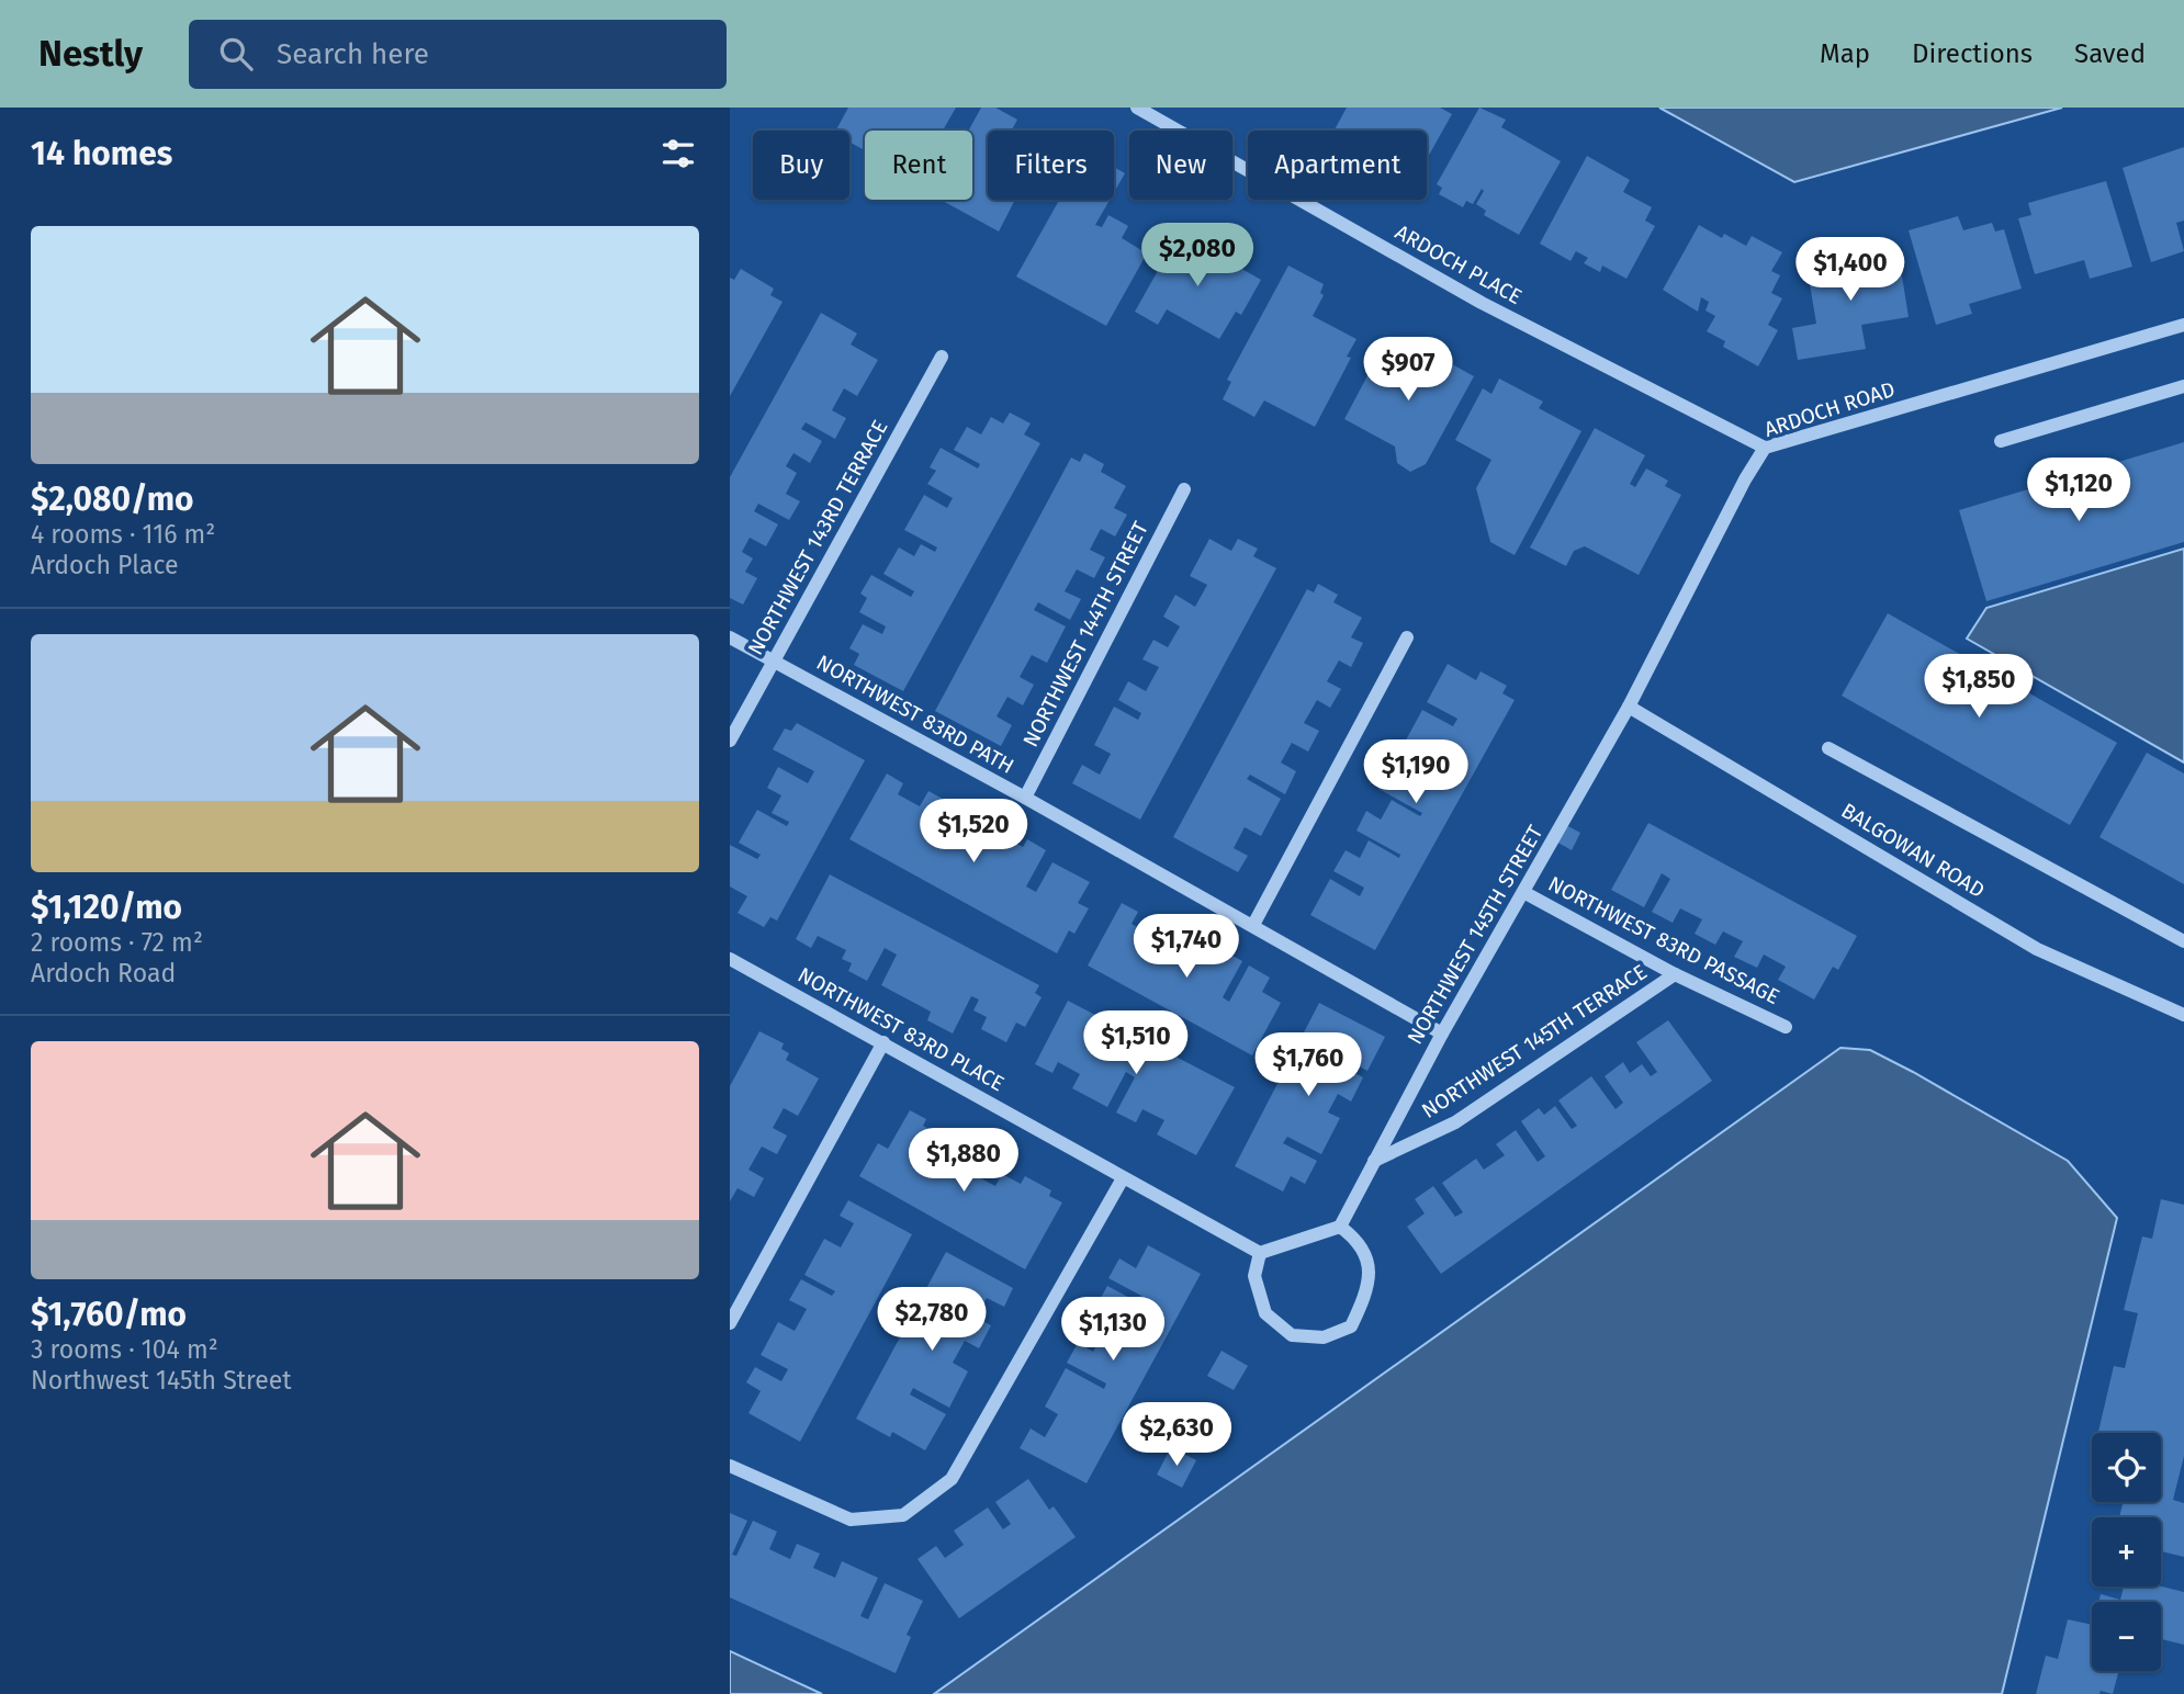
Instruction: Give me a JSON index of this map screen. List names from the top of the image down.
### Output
{
  "streets": {
    "street": [
      "ARDOCH PLACE",
      "ARDOCH ROAD",
      "NORTHWEST 143RD TERRACE",
      "NORTHWEST 144TH STREET",
      "NORTHWEST 83RD PATH",
      "BALGOWAN ROAD",
      "NORTHWEST 145TH STREET",
      "NORTHWEST 83RD PASSAGE",
      "NORTHWEST 83RD PLACE",
      "NORTHWEST 145TH TERRACE"
    ]
  },
  "crossings": [
    ["ARDOCH PLACE", "ARDOCH ROAD"],
    ["ARDOCH ROAD", "BALGOWAN ROAD"],
    ["ARDOCH ROAD", "NORTHWEST 145TH STREET"],
    ["NORTHWEST 143RD TERRACE", "NORTHWEST 83RD PATH"],
    ["NORTHWEST 144TH STREET", "NORTHWEST 83RD PATH"],
    ["NORTHWEST 83RD PATH", "NORTHWEST 145TH STREET"],
    ["BALGOWAN ROAD", "NORTHWEST 145TH STREET"],
    ["NORTHWEST 145TH STREET", "NORTHWEST 83RD PASSAGE"],
    ["NORTHWEST 145TH STREET", "NORTHWEST 83RD PLACE"],
    ["NORTHWEST 145TH STREET", "NORTHWEST 145TH TERRACE"],
    ["NORTHWEST 83RD PASSAGE", "NORTHWEST 145TH TERRACE"]
  ],
  "page": {
    "header": "Nestly",
    "search": "Search here",
    "nav": ["Map", "Directions", "Saved"],
    "heading": "14 homes",
    "chip": [
      "Buy",
      "Rent",
      "Filters",
      "New",
      "Apartment"
    ],
    "list": [
      {
        "name": "$2,080/mo",
        "note": "4 rooms · 116 m² · Ardoch Place"
      },
      {
        "name": "$1,120/mo",
        "note": "2 rooms · 72 m² · Ardoch Road"
      },
      {
        "name": "$1,760/mo",
        "note": "3 rooms · 104 m² · Northwest 145th Street"
      }
    ],
    "price": [
      "$2,080",
      "$1,400",
      "$907",
      "$1,120",
      "$1,850",
      "$1,190",
      "$1,520",
      "$1,740",
      "$1,510",
      "$1,760",
      "$1,880",
      "$2,780",
      "$1,130",
      "$2,630"
    ],
    "map_buttons": ["+", "−"]
  }
}
